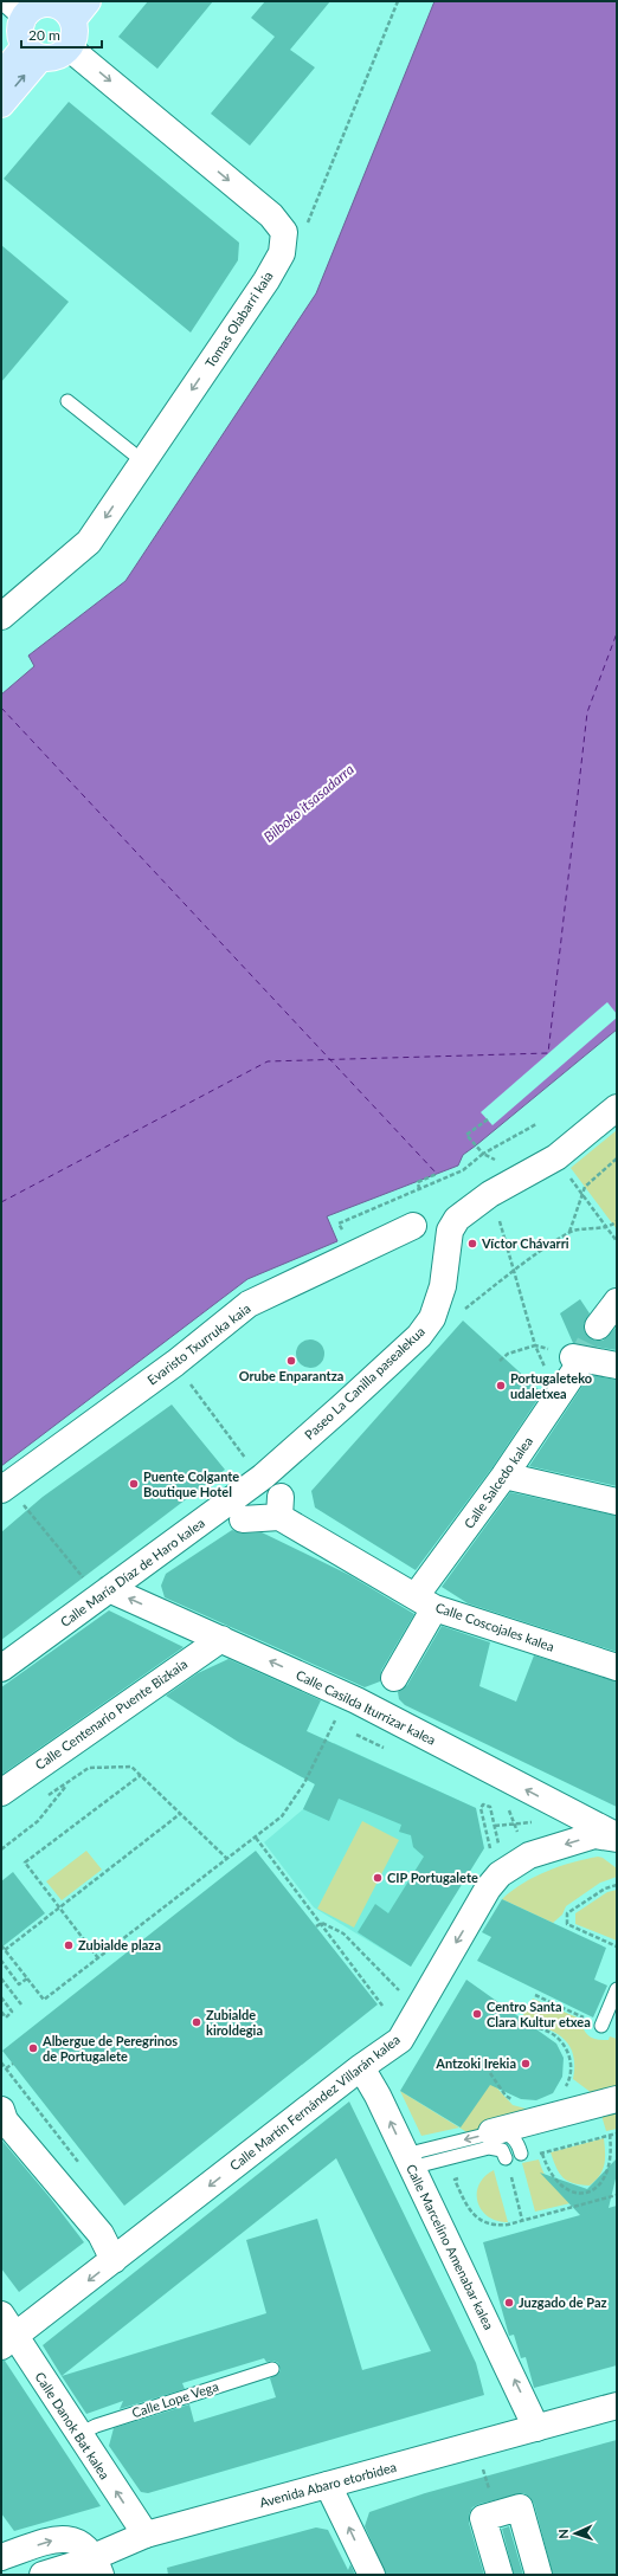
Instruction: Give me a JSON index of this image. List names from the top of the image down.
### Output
{
  "streets": {
    "street": [
      "Tomas Olabarri kaia",
      "Evaristo Txurruka kaia",
      "Paseo La Canilla pasealekua",
      "Calle Salcedo kalea",
      "Calle María Díaz de Haro kalea",
      "Calle Coscojales kalea",
      "Calle Casilda Iturrizar kalea",
      "Calle Centenario Puente Bizkaia",
      "Calle Martín Fernández Villarán kalea",
      "Calle Marcelino Amenabar kalea",
      "Calle Danok Bat kalea",
      "Avenida Abaro etorbidea"
    ],
    "lane": ["Calle Lope Vega"]
  },
  "crossings": [
    ["Paseo La Canilla pasealekua", "Calle María Díaz de Haro kalea"],
    ["Calle Salcedo kalea", "Calle Coscojales kalea"],
    ["Calle María Díaz de Haro kalea", "Calle Casilda Iturrizar kalea"],
    ["Calle Casilda Iturrizar kalea", "Calle Centenario Puente Bizkaia"],
    ["Calle Casilda Iturrizar kalea", "Calle Martín Fernández Villarán kalea"],
    ["Calle Martín Fernández Villarán kalea", "Calle Marcelino Amenabar kalea"],
    ["Calle Martín Fernández Villarán kalea", "Calle Danok Bat kalea"],
    ["Calle Marcelino Amenabar kalea", "Avenida Abaro etorbidea"],
    ["Calle Lope Vega", "Calle Danok Bat kalea"],
    ["Calle Danok Bat kalea", "Avenida Abaro etorbidea"]
  ],
  "one_way": [
    "Calle Casilda Iturrizar kalea",
    "Calle Martín Fernández Villarán kalea",
    "Calle Marcelino Amenabar kalea",
    "Calle Danok Bat kalea"
  ],
  "water": ["Bilboko itsasadarra"],
  "places": [
    "Víctor Chávarri",
    "Orube Enparantza",
    "Portugaleteko udaletxea",
    "Puente Colgante Boutique Hotel",
    "CIP Portugalete",
    "Zubialde plaza",
    "Centro Santa Clara Kultur etxea",
    "Zubialde kiroldegia",
    "Albergue de Peregrinos de Portugalete",
    "Antzoki Irekia",
    "Juzgado de Paz"
  ],
  "scale_bar": "20 m",
  "north": "left"
}
